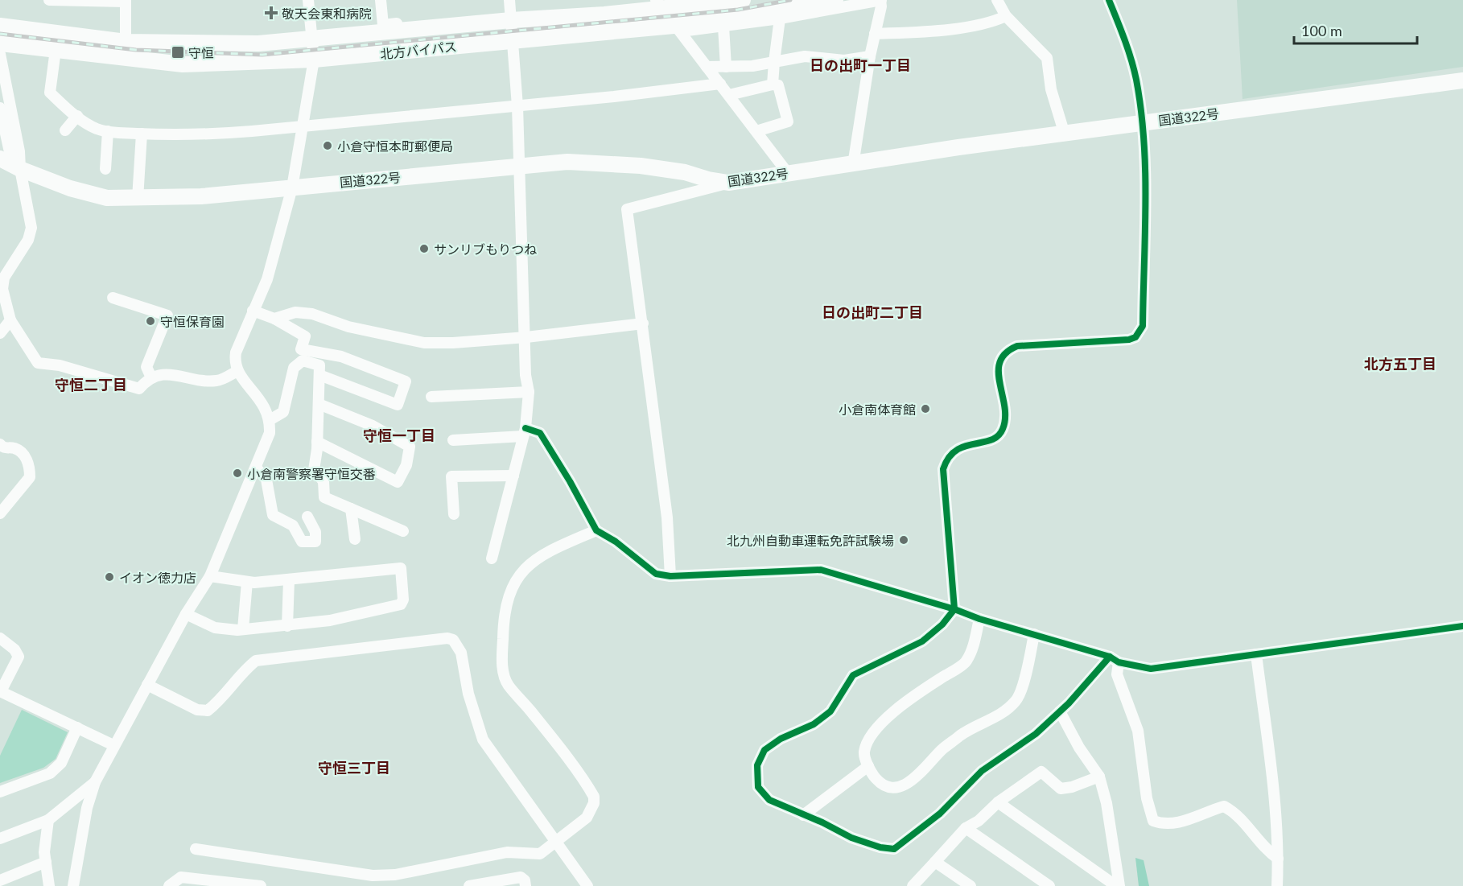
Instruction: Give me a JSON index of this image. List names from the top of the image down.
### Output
{
  "streets": {
    "highway": ["北方バイパス", "国道322号"]
  },
  "districts": [
    "日の出町一丁目",
    "日の出町二丁目",
    "北方五丁目",
    "守恒二丁目",
    "守恒一丁目",
    "守恒三丁目"
  ],
  "places": {
    "health": ["敬天会東和病院"],
    "transit": ["守恒"],
    "other": [
      "小倉守恒本町郵便局",
      "サンリブもりつね",
      "守恒保育園",
      "小倉南体育館",
      "小倉南警察署守恒交番",
      "北九州自動車運転免許試験場",
      "イオン徳力店"
    ]
  },
  "scale_bar": "100 m"
}
